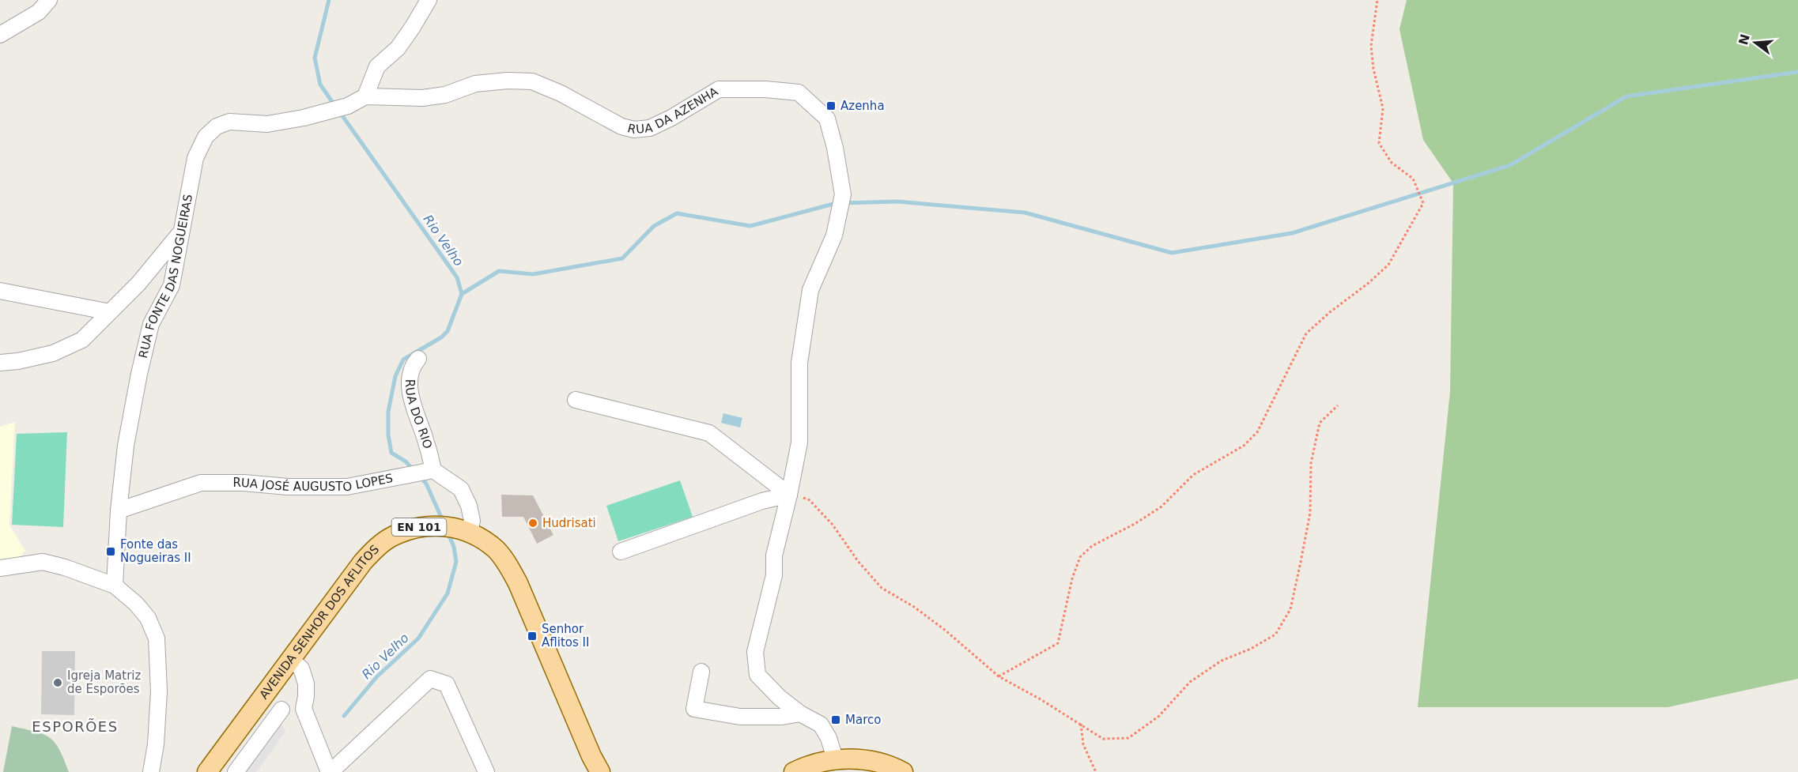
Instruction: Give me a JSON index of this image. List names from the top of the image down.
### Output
{
  "streets": {
    "main road": ["EN 101", "AVENIDA SENHOR DOS AFLITOS"],
    "street": [
      "RUA DA AZENHA",
      "RUA FONTE DAS NOGUEIRAS",
      "RUA DO RIO",
      "RUA JOSÉ AUGUSTO LOPES"
    ]
  },
  "crossings": [
    ["RUA DA AZENHA", "RUA FONTE DAS NOGUEIRAS"],
    ["RUA FONTE DAS NOGUEIRAS", "RUA JOSÉ AUGUSTO LOPES"],
    ["RUA DO RIO", "RUA JOSÉ AUGUSTO LOPES"]
  ],
  "districts": ["ESPORÕES"],
  "water": ["Rio Velho"],
  "places": {
    "transit": [
      "Azenha",
      "Fonte das Nogueiras II",
      "Senhor Aflitos II",
      "Marco"
    ],
    "other": ["Hudrisati", "Igreja Matriz de Esporões"]
  },
  "north": "left"
}
